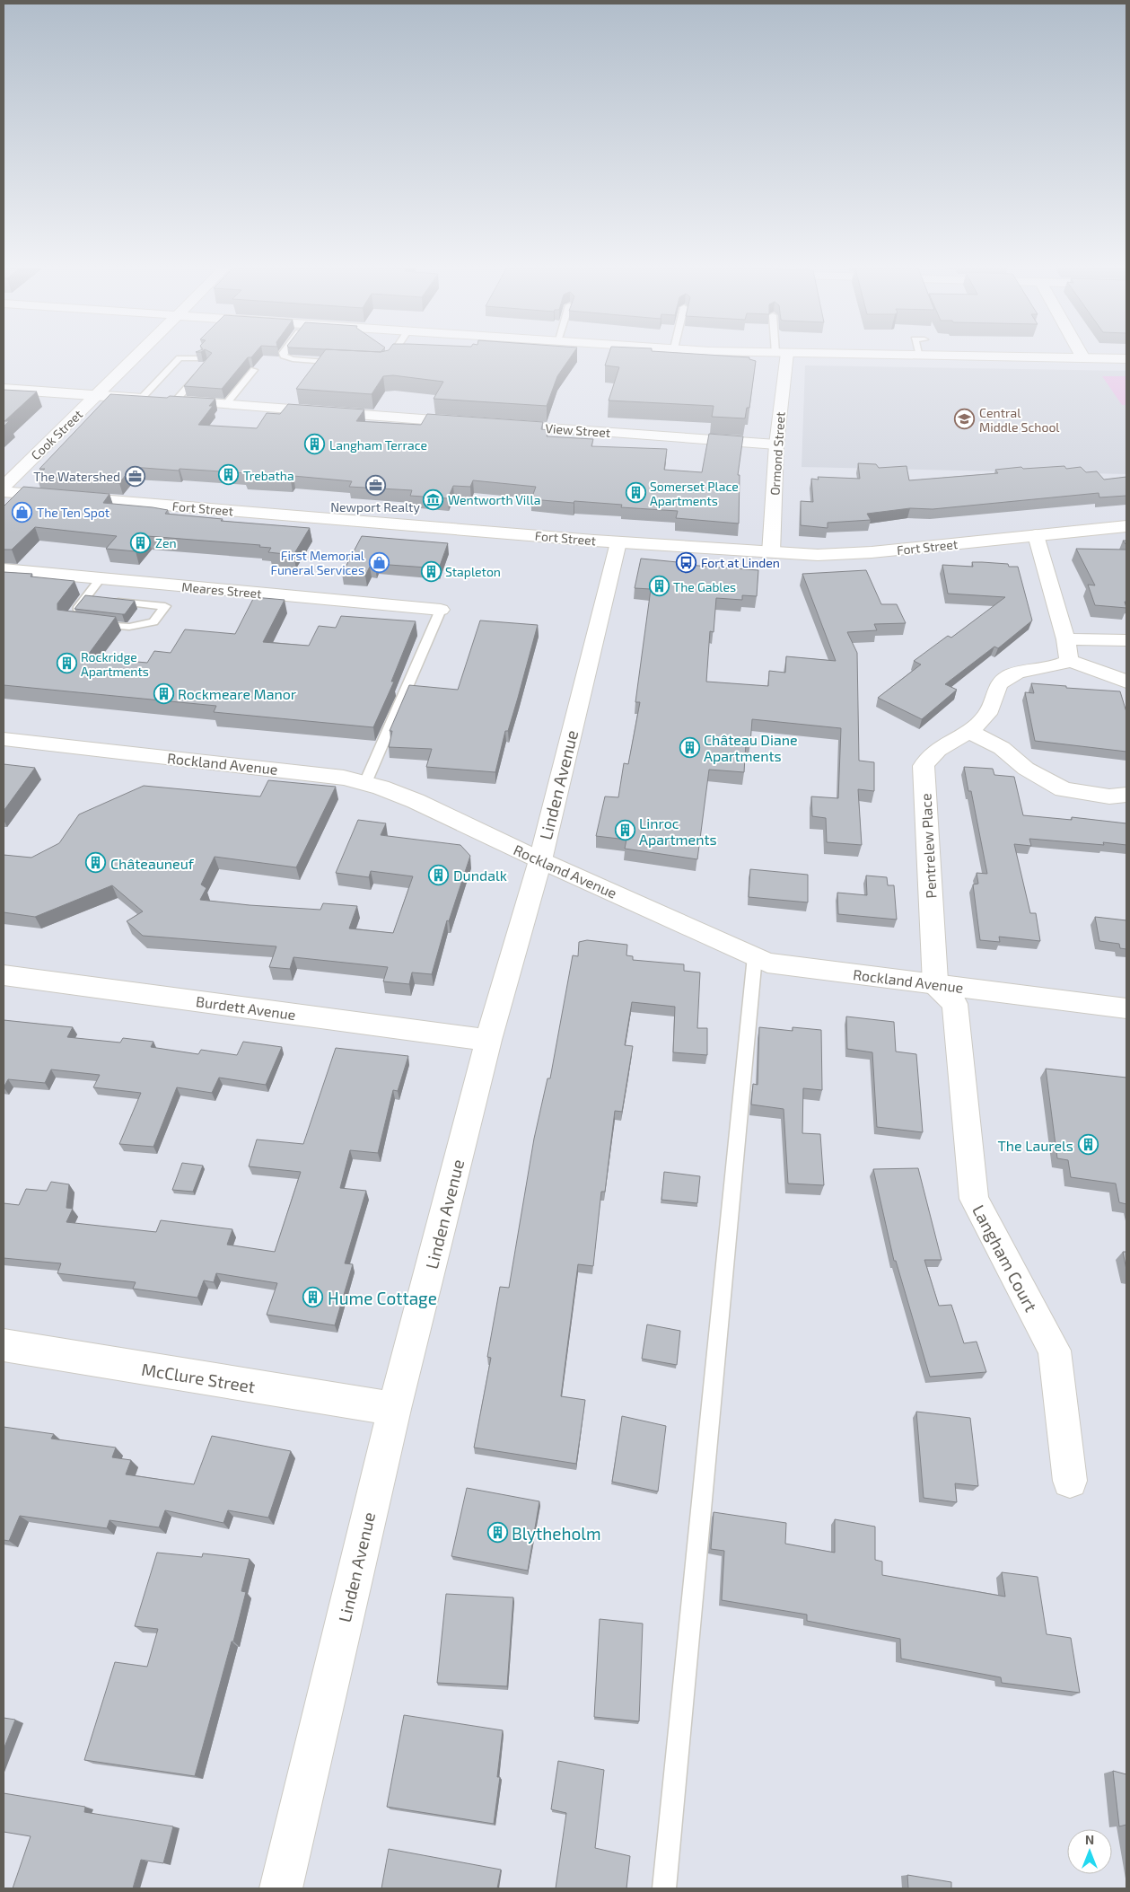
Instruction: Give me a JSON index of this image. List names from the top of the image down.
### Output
{
  "streets": {
    "street": [
      "View Street",
      "Cook Street",
      "Ormond Street",
      "Fort Street",
      "Meares Street",
      "Rockland Avenue",
      "Linden Avenue",
      "Pentrelew Place",
      "Burdett Avenue",
      "Langham Court",
      "McClure Street"
    ]
  },
  "crossings": [
    ["View Street", "Ormond Street"],
    ["Ormond Street", "Fort Street"],
    ["Fort Street", "Linden Avenue"],
    ["Rockland Avenue", "Linden Avenue"],
    ["Rockland Avenue", "Pentrelew Place"],
    ["Rockland Avenue", "Langham Court"],
    ["Linden Avenue", "Burdett Avenue"],
    ["Linden Avenue", "McClure Street"],
    ["Pentrelew Place", "Langham Court"]
  ],
  "places": {
    "school or university": ["Central Middle School"],
    "building": [
      "Langham Terrace",
      "Trebatha",
      "Somerset Place Apartments",
      "Zen",
      "Stapleton",
      "The Gables",
      "Rockridge Apartments",
      "Rockmeare Manor",
      "Château Diane Apartments",
      "Linroc Apartments",
      "Châteauneuf",
      "Dundalk",
      "The Laurels",
      "Hume Cottage",
      "Blytheholm"
    ],
    "office": ["The Watershed", "Newport Realty"],
    "museum": ["Wentworth Villa"],
    "shop": ["The Ten Spot", "First Memorial Funeral Services"],
    "bus stop": ["Fort at Linden"]
  },
  "north": "top"
}
